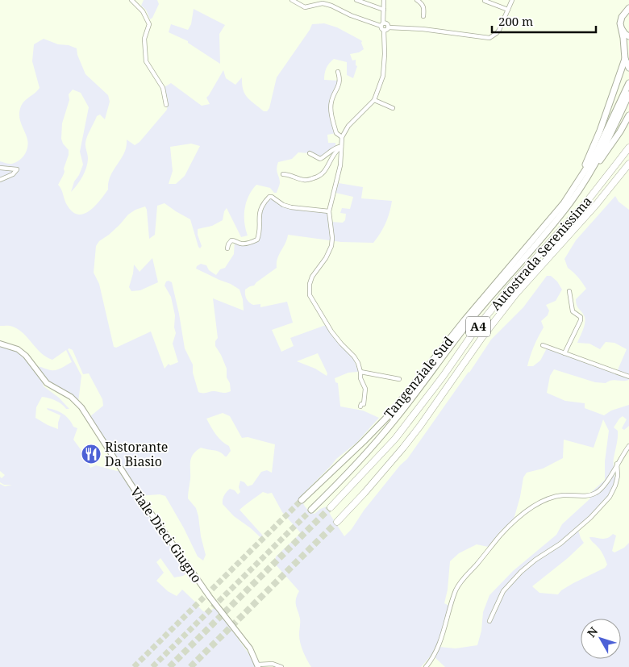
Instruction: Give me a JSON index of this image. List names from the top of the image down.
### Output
{
  "streets": {
    "highway": ["Autostrada Serenissima", "A4", "Tangenziale Sud"],
    "main road": ["Viale Dieci Giugno"]
  },
  "places": {
    "restaurant": ["Ristorante Da Biasio"]
  },
  "scale_bar": "200 m",
  "north": "top left"
}
